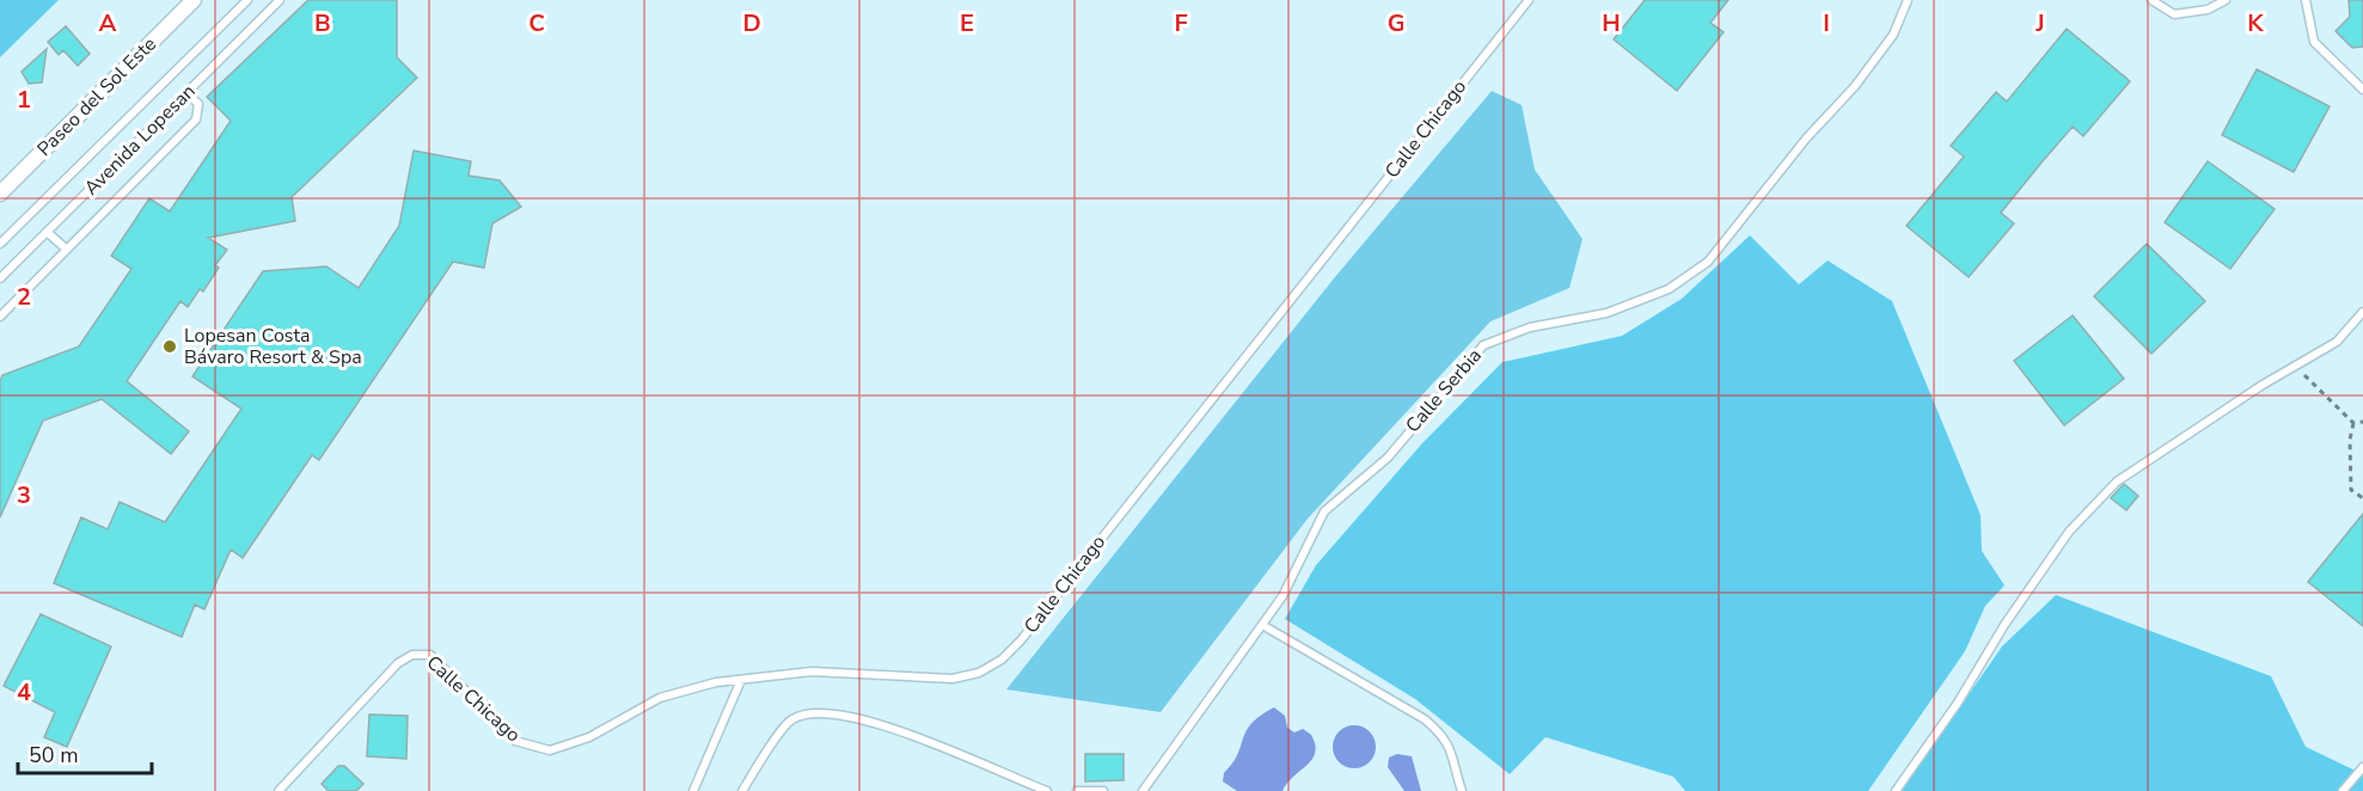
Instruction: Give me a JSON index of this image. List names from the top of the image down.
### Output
{
  "streets": {
    "street": ["Paseo del Sol Este"],
    "lane": ["Calle Chicago", "Avenida Lopesan", "Calle Serbia"]
  },
  "places": ["Lopesan Costa Bávaro Resort & Spa"],
  "scale_bar": "50 m",
  "grid": {
    "columns": [
      "A",
      "B",
      "C",
      "D",
      "E",
      "F",
      "G",
      "H",
      "I",
      "J",
      "K"
    ],
    "rows": [
      "1",
      "2",
      "3",
      "4"
    ]
  }
}
